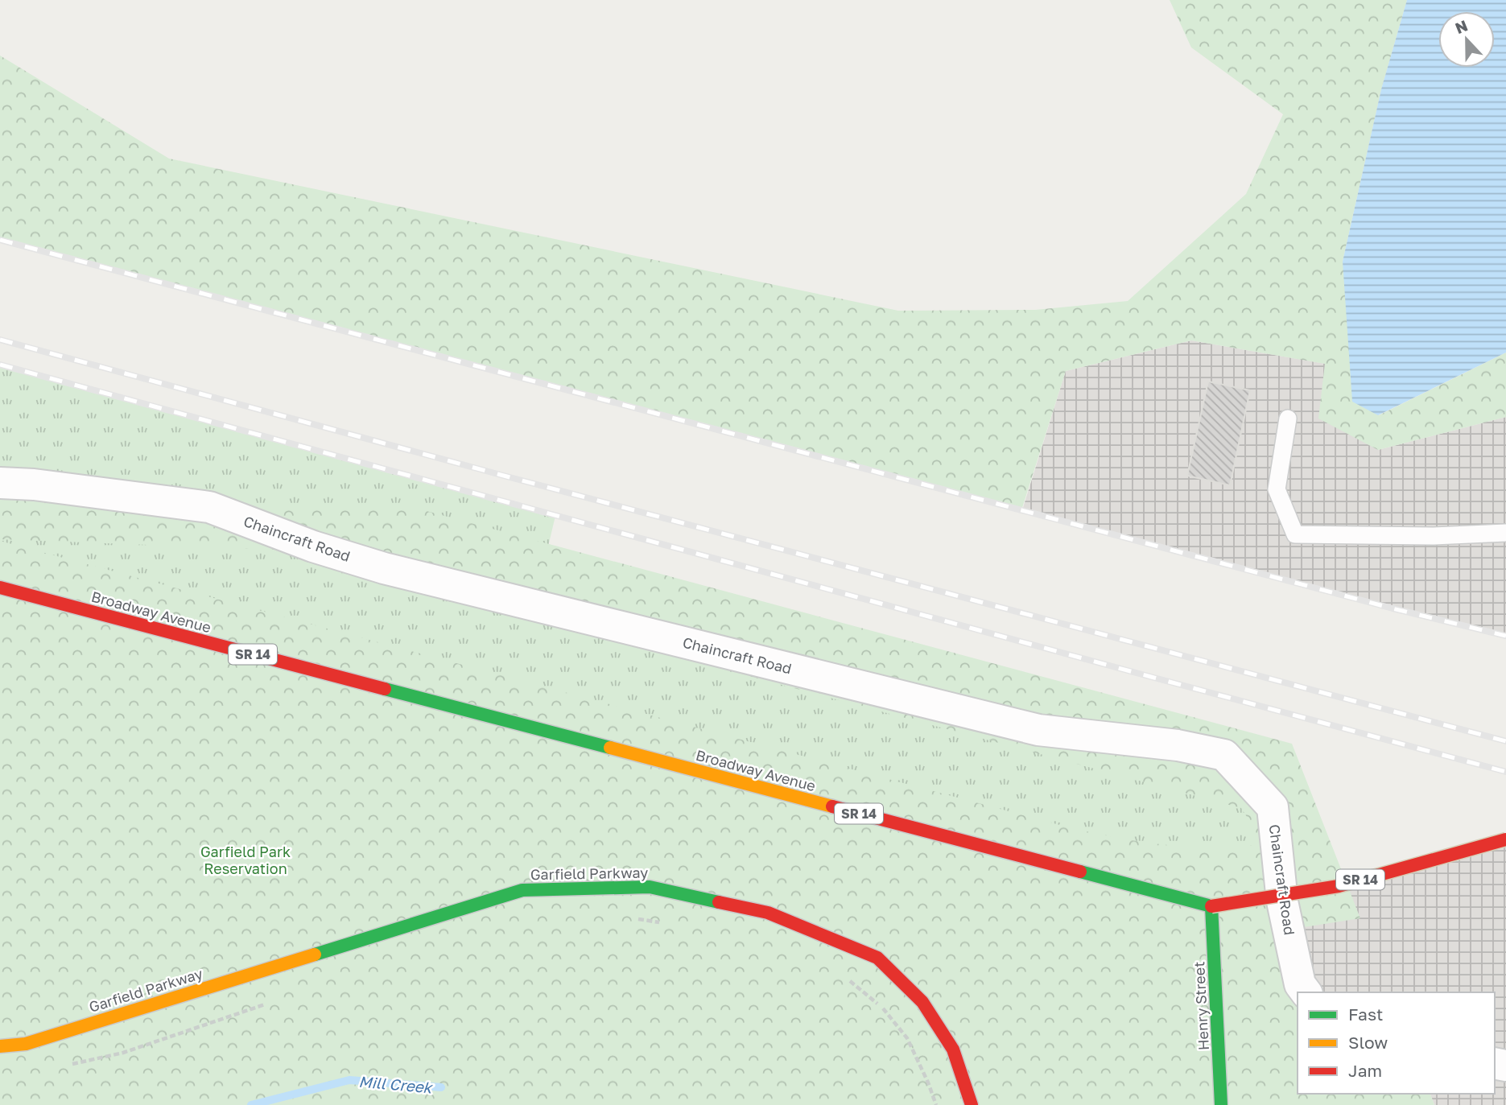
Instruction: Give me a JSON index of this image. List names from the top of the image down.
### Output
{
  "streets": {
    "main road": [
      "Broadway Avenue",
      "SR 14",
      "Garfield Parkway",
      "Henry Street"
    ],
    "street": ["Chaincraft Road"]
  },
  "crossings": [
    ["Broadway Avenue", "Henry Street"]
  ],
  "water": ["Mill Creek"],
  "parks": ["Garfield Park Reservation"],
  "legend": ["Fast", "Slow", "Jam"],
  "north": "top"
}
